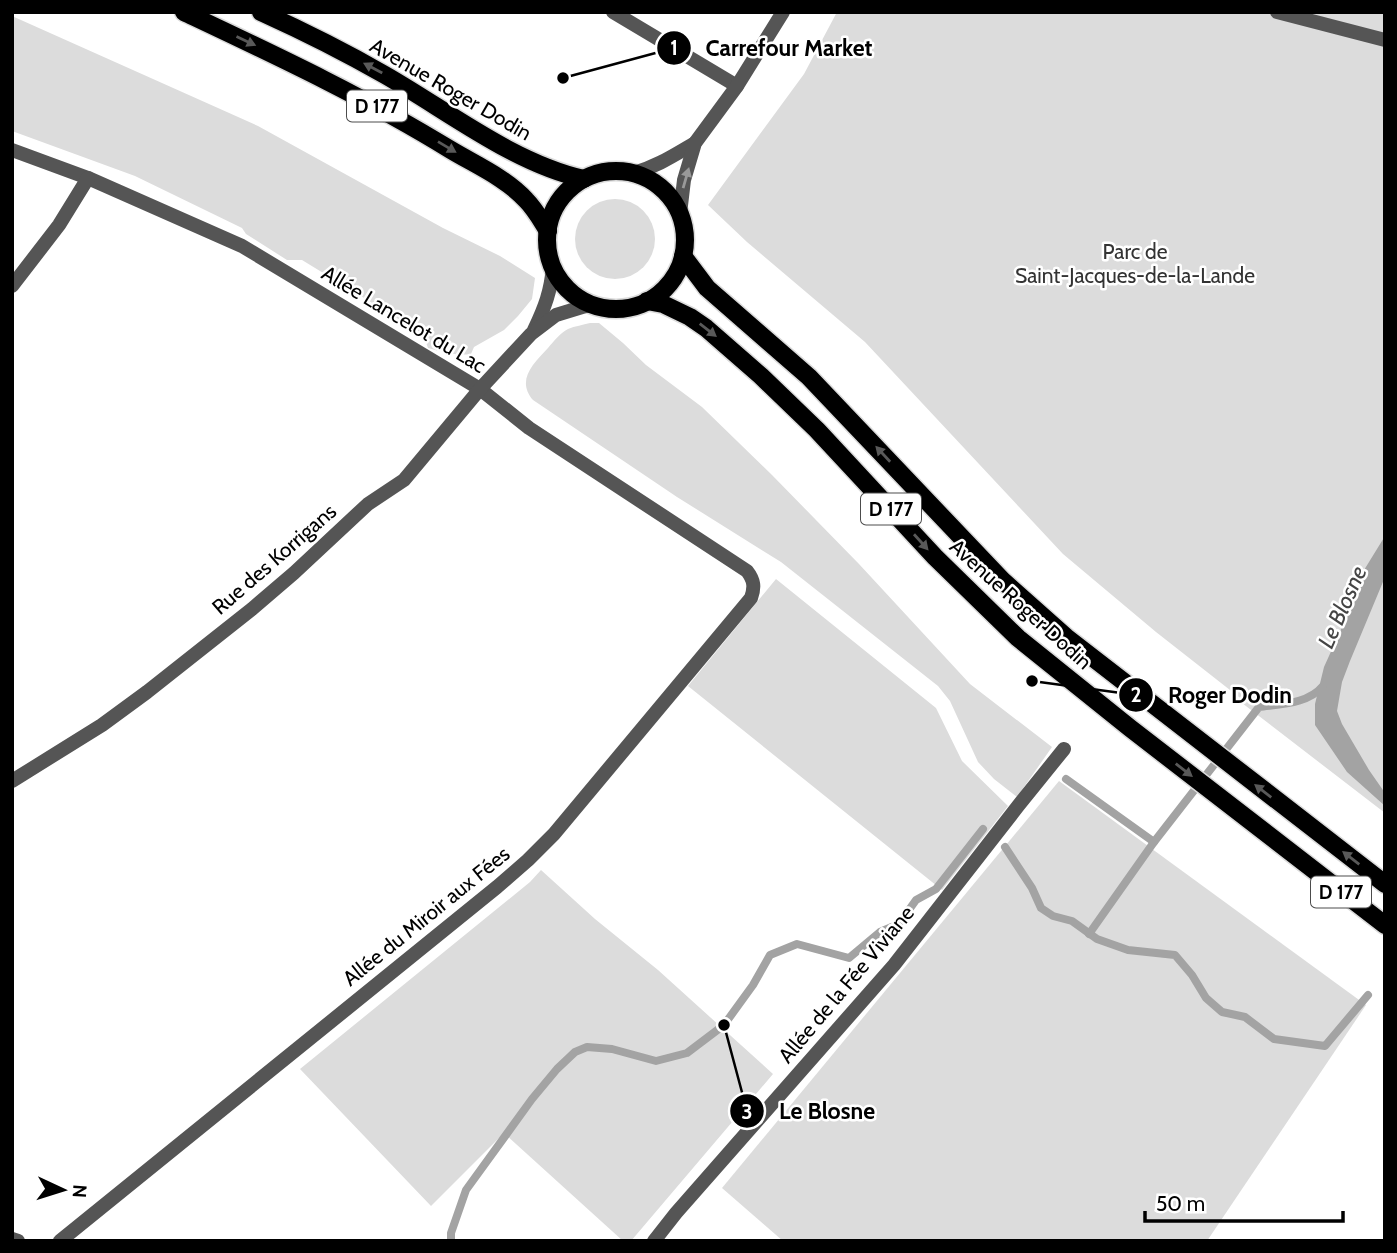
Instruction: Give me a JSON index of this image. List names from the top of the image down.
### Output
{
  "streets": {
    "main road": ["Avenue Roger Dodin", "D 177"],
    "street": [
      "Allée Lancelot du Lac",
      "Rue des Korrigans",
      "Allée du Miroir aux Fées",
      "Allée de la Fée Viviane"
    ]
  },
  "crossings": [
    ["Avenue Roger Dodin", "D 177"],
    ["Avenue Roger Dodin", "Rue des Korrigans"],
    ["D 177", "Rue des Korrigans"],
    ["Allée Lancelot du Lac", "Rue des Korrigans"],
    ["Allée Lancelot du Lac", "Allée du Miroir aux Fées"]
  ],
  "water": ["Le Blosne"],
  "parks": ["Parc de Saint-Jacques-de-la-Lande"],
  "places": ["Carrefour Market", "Roger Dodin", "Le Blosne"],
  "scale_bar": "50 m",
  "north": "right"
}
